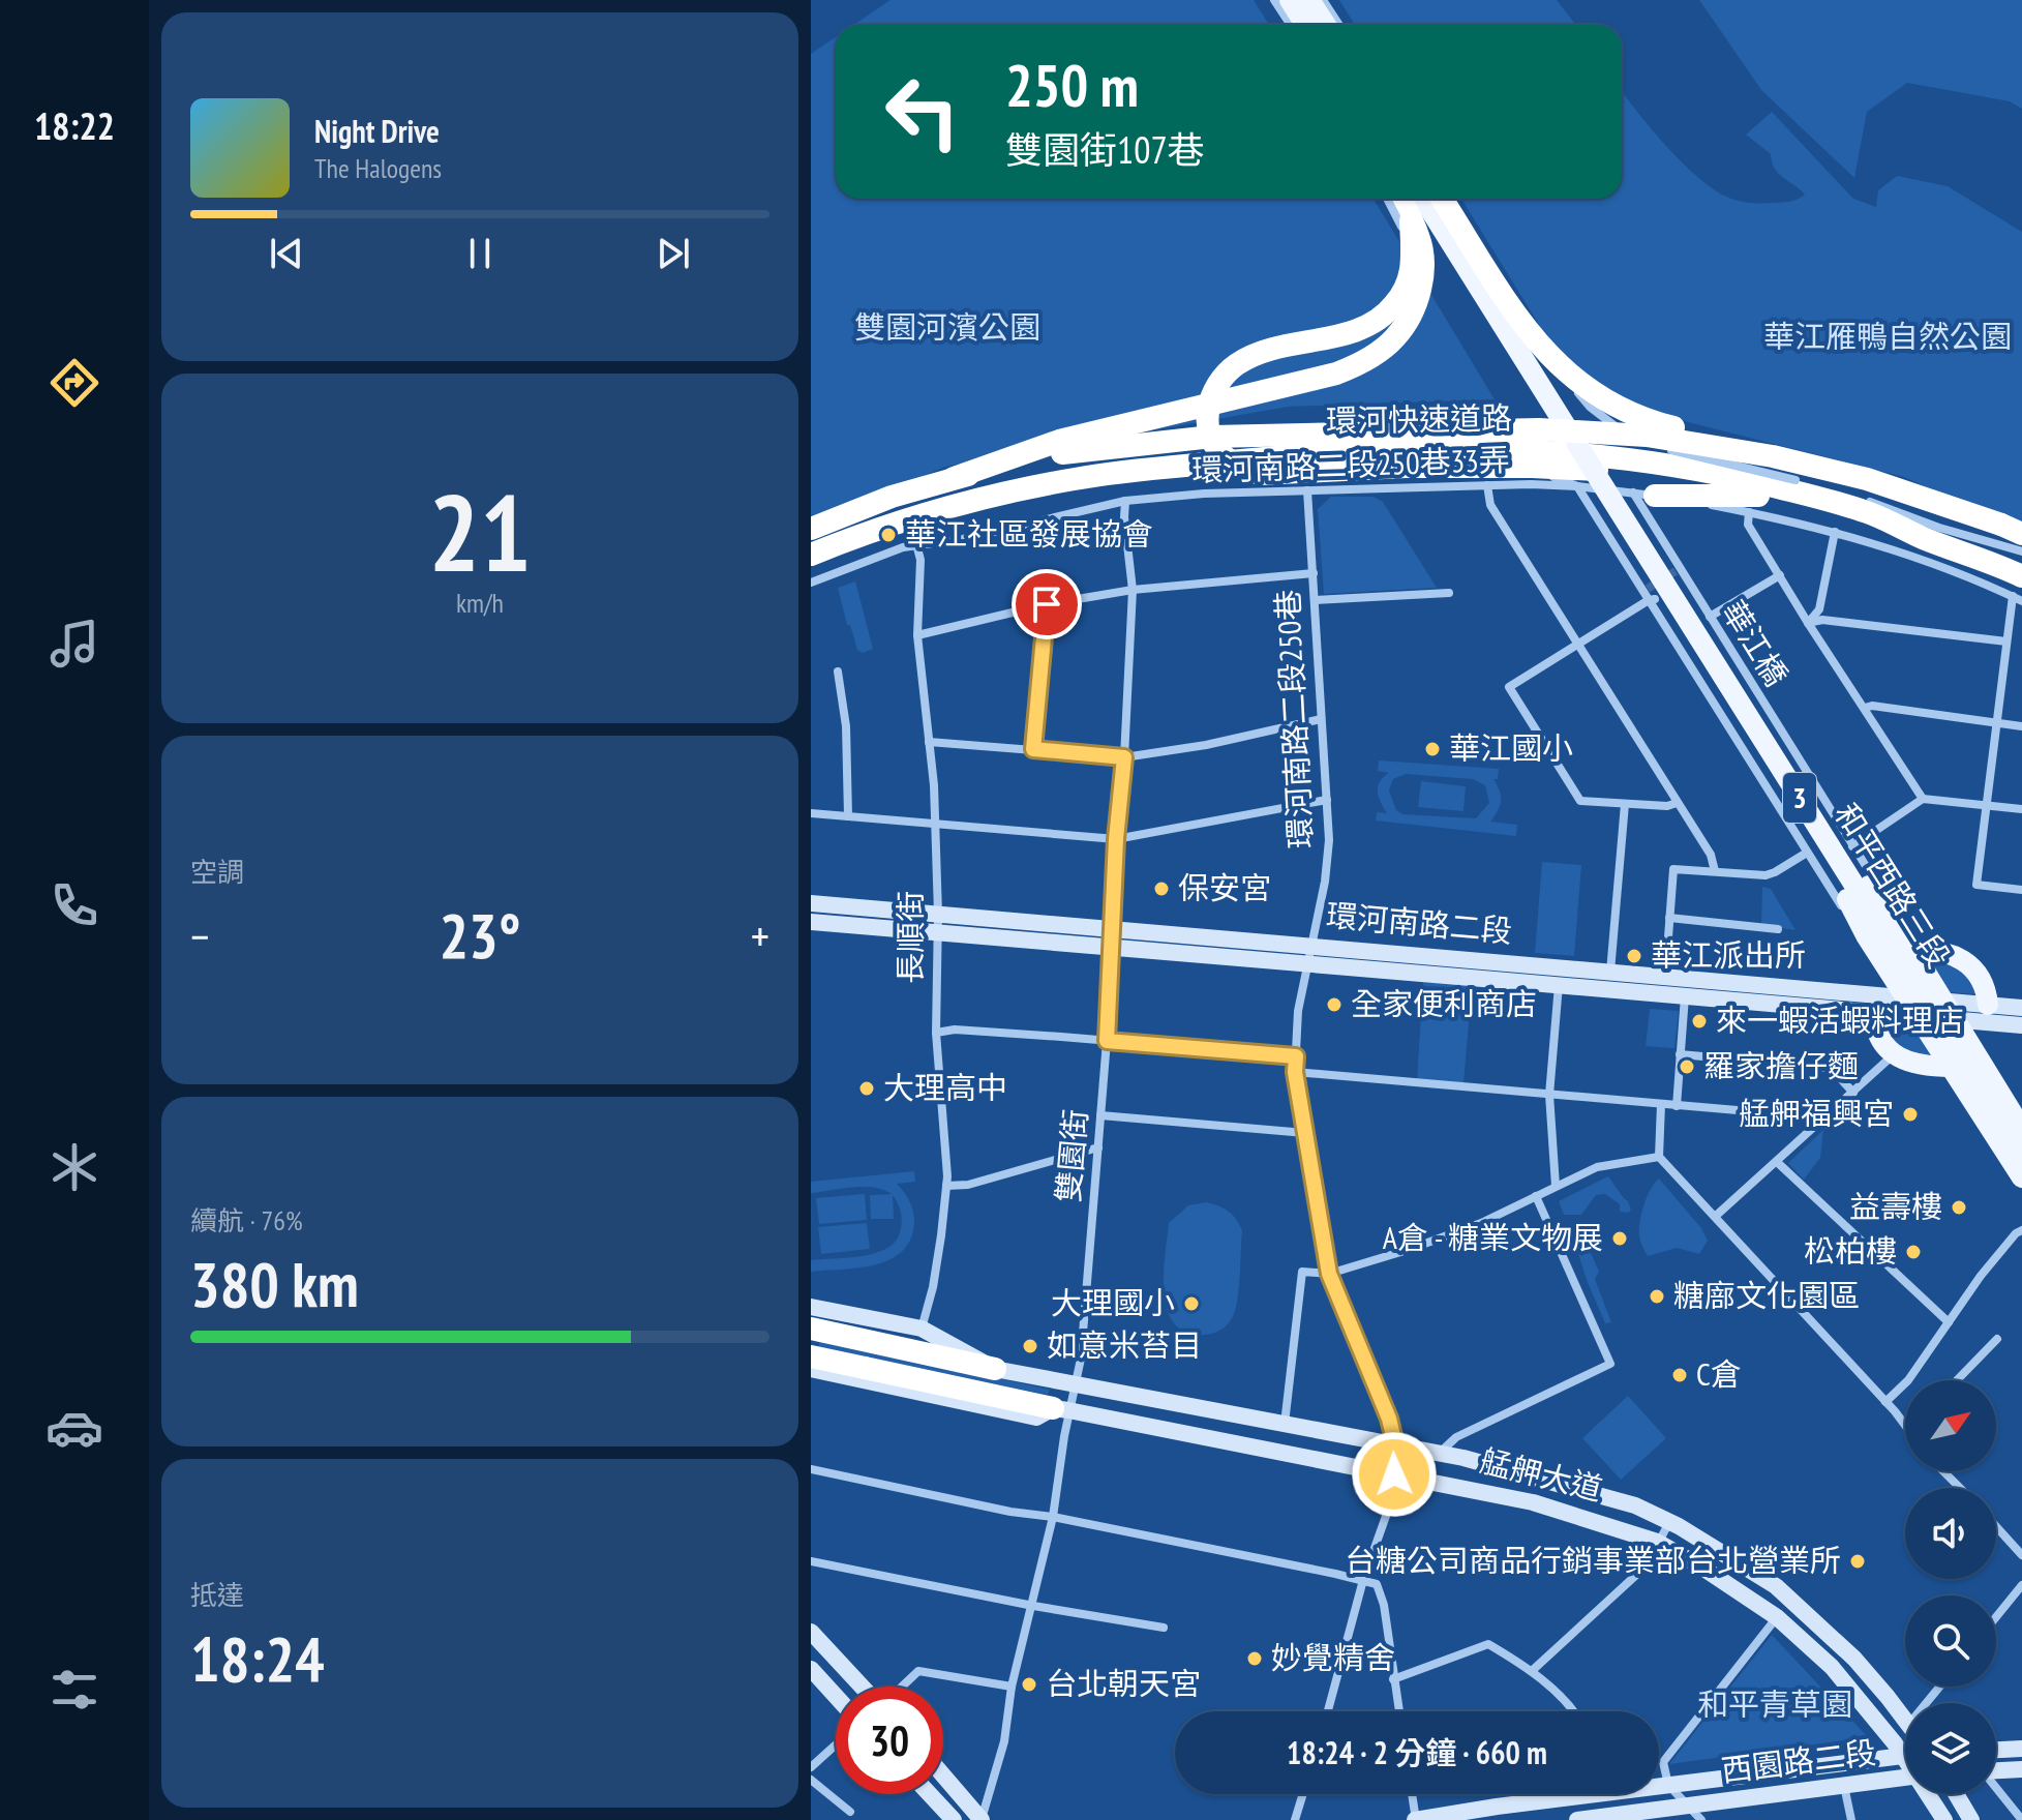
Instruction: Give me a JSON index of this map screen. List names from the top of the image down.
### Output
{
  "streets": {
    "highway": ["環河快速道路", "艋舺大道"],
    "main road": [
      "華江橋",
      "3",
      "和平西路三段",
      "環河南路二段",
      "西園路二段"
    ],
    "street": [
      "環河南路二段250巷33弄",
      "環河南路二段250巷",
      "長順街",
      "雙園街"
    ]
  },
  "crossings": [
    ["環河南路二段250巷33弄", "環河南路二段250巷"],
    ["環河南路二段250巷33弄", "和平西路三段"],
    ["環河南路二段250巷33弄", "長順街"],
    ["環河南路二段250巷33弄", "雙園街"],
    ["華江橋", "和平西路三段"],
    ["環河南路二段250巷", "環河南路二段"],
    ["環河南路二段250巷", "艋舺大道"],
    ["和平西路三段", "環河南路二段"],
    ["環河南路二段", "長順街"],
    ["環河南路二段", "雙園街"],
    ["雙園街", "艋舺大道"]
  ],
  "parks": ["雙園河濱公園", "華江雁鴨自然公園", "和平青草園"],
  "places": [
    "華江社區發展協會",
    "華江國小",
    "保安宮",
    "華江派出所",
    "全家便利商店",
    "來一蝦活蝦料理店",
    "羅家擔仔麵",
    "大理高中",
    "艋舺福興宮",
    "益壽樓",
    "A倉 - 糖業文物展",
    "松柏樓",
    "糖廍文化園區",
    "大理國小",
    "如意米苔目",
    "C倉",
    "台糖公司商品行銷事業部台北營業所",
    "妙覺精舍",
    "台北朝天宮"
  ],
  "north": "top right",
  "page": {
    "tabs": "18:22",
    "turn": ["250 m", "雙園街107巷"],
    "song": ["Night Drive", "The Halogens"],
    "tile": [
      ["21", "km/h"],
      "空調",
      ["續航 · 76%", "380 km"],
      ["抵達", "18:24"]
    ],
    "heat": ["−", "23°", "+"],
    "limit": "30",
    "trip": "18:24 · 2 分鐘 · 660 m"
  }
}
